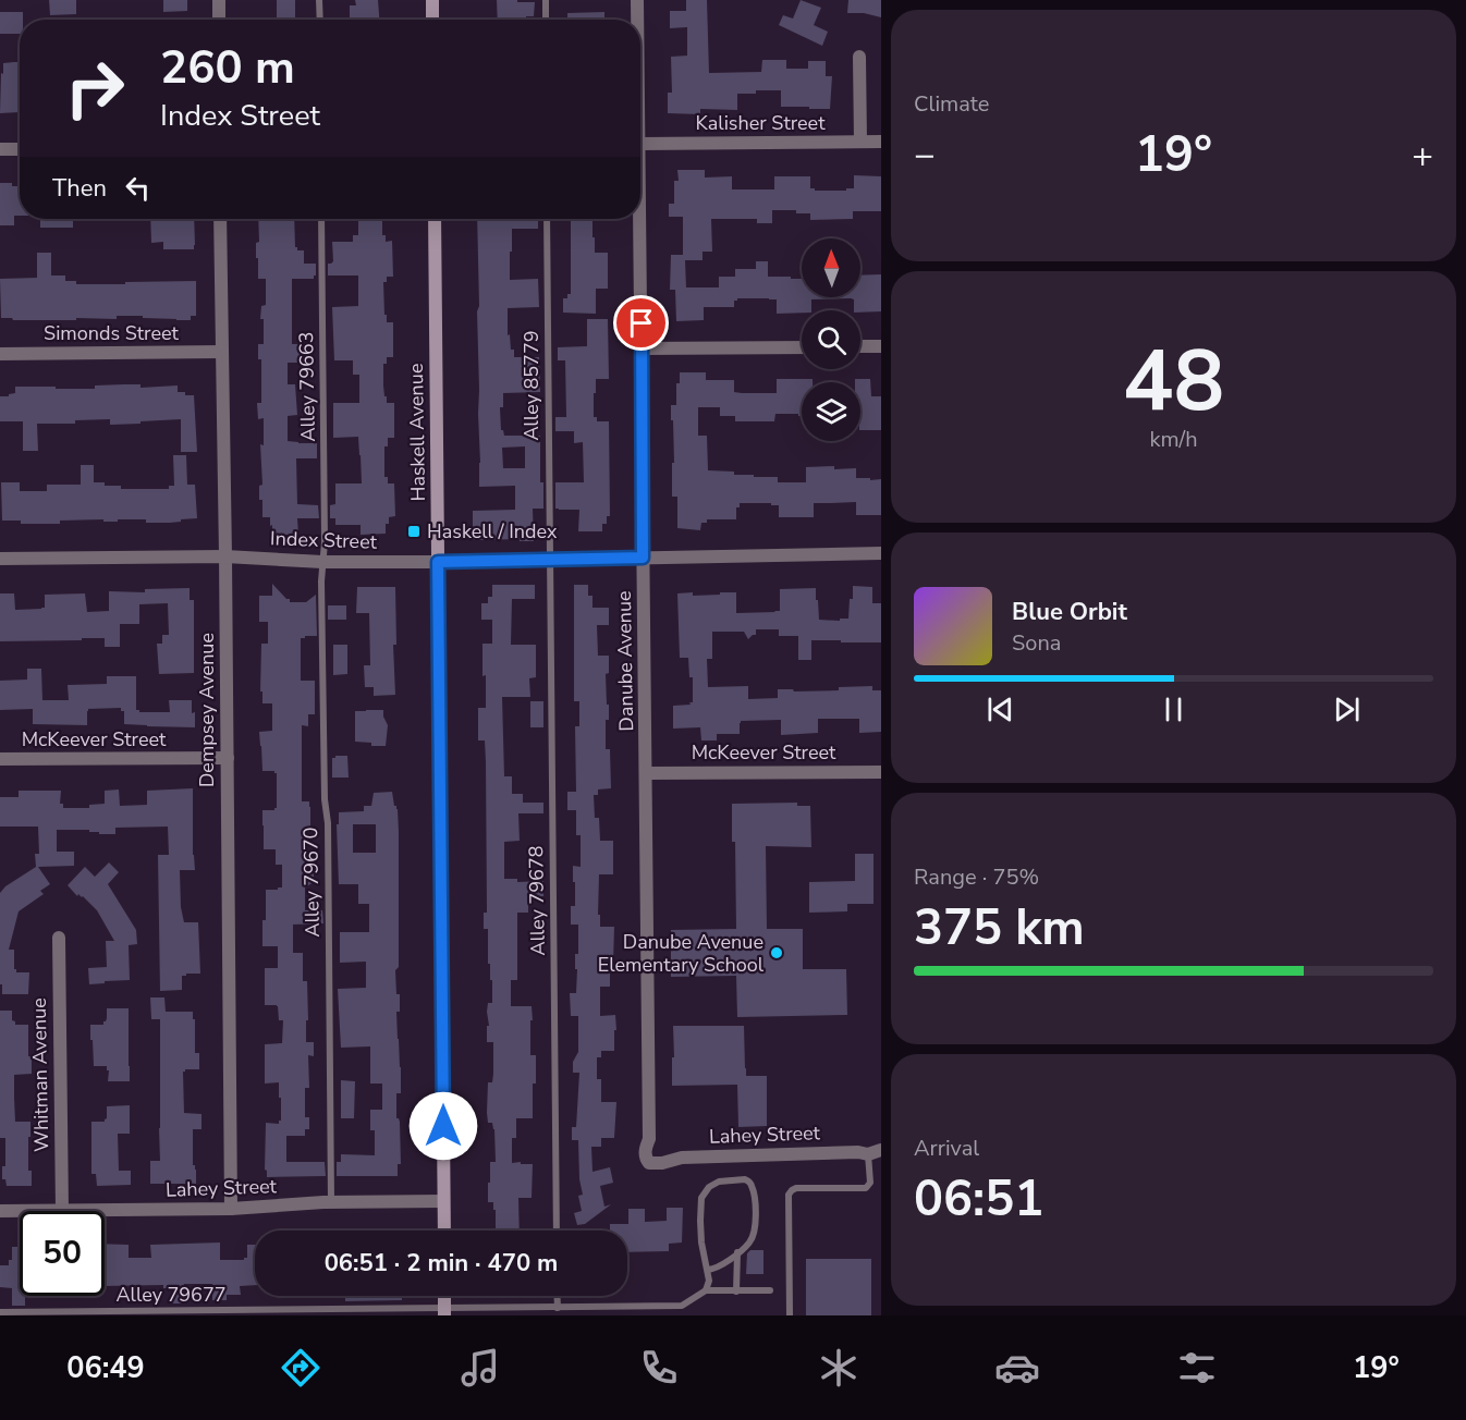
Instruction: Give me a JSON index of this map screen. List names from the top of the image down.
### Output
{
  "streets": {
    "main road": ["Haskell Avenue"],
    "street": [
      "Kalisher Street",
      "Simonds Street",
      "Index Street",
      "Danube Avenue",
      "Dempsey Avenue",
      "McKeever Street",
      "Whitman Avenue",
      "Lahey Street"
    ],
    "lane": [
      "Alley 85779",
      "Alley 79663",
      "Alley 79670",
      "Alley 79678",
      "Alley 79677"
    ]
  },
  "crossings": [
    ["Simonds Street", "Dempsey Avenue"],
    ["Alley 85779", "Index Street"],
    ["Alley 85779", "Alley 79678"],
    ["Alley 79663", "Index Street"],
    ["Alley 79663", "Alley 79670"],
    ["Haskell Avenue", "Index Street"],
    ["Haskell Avenue", "Lahey Street"],
    ["Index Street", "Danube Avenue"],
    ["Index Street", "Dempsey Avenue"],
    ["Index Street", "Alley 79670"],
    ["Index Street", "Alley 79678"],
    ["Danube Avenue", "McKeever Street"],
    ["Danube Avenue", "Lahey Street"],
    ["Dempsey Avenue", "McKeever Street"],
    ["Dempsey Avenue", "Lahey Street"],
    ["Alley 79670", "Lahey Street"],
    ["Whitman Avenue", "Lahey Street"]
  ],
  "places": {
    "transit": ["Haskell / Index"],
    "other": ["Danube Avenue Elementary School"]
  },
  "north": "top",
  "page": {
    "tile": [
      "Climate",
      ["48", "km/h"],
      ["Range · 75%", "375 km"],
      ["Arrival", "06:51"]
    ],
    "turn": ["260 m", "Index Street"],
    "heat": ["−", "19°", "+"],
    "then": "Then",
    "song": ["Blue Orbit", "Sona"],
    "limit": "50",
    "trip": "06:51 · 2 min · 470 m",
    "tabs": ["06:49", "19°"]
  }
}
